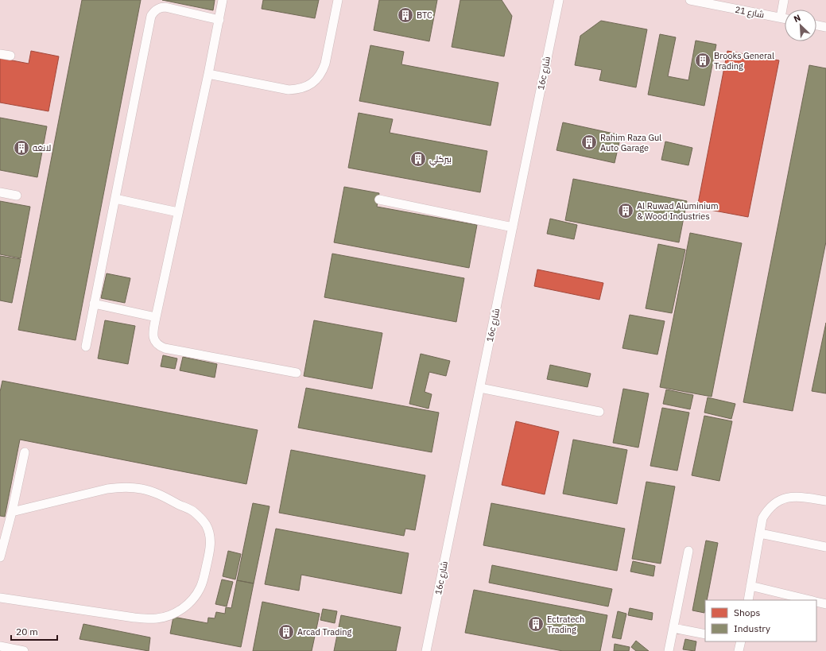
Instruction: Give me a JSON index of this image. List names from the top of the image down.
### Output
{
  "streets": {
    "lane": ["شارع 21", "16c شارع"]
  },
  "places": {
    "building": [
      "BTC",
      "Brooks General Trading",
      "Rahim Raza Gul Auto Garage",
      "لانغه",
      "بيركلي",
      "Al Ruwad Aluminium & Wood Industries",
      "Ectratech Trading",
      "Arcad Trading"
    ]
  },
  "legend": ["Shops", "Industry"],
  "scale_bar": "20 m",
  "north": "top left"
}
